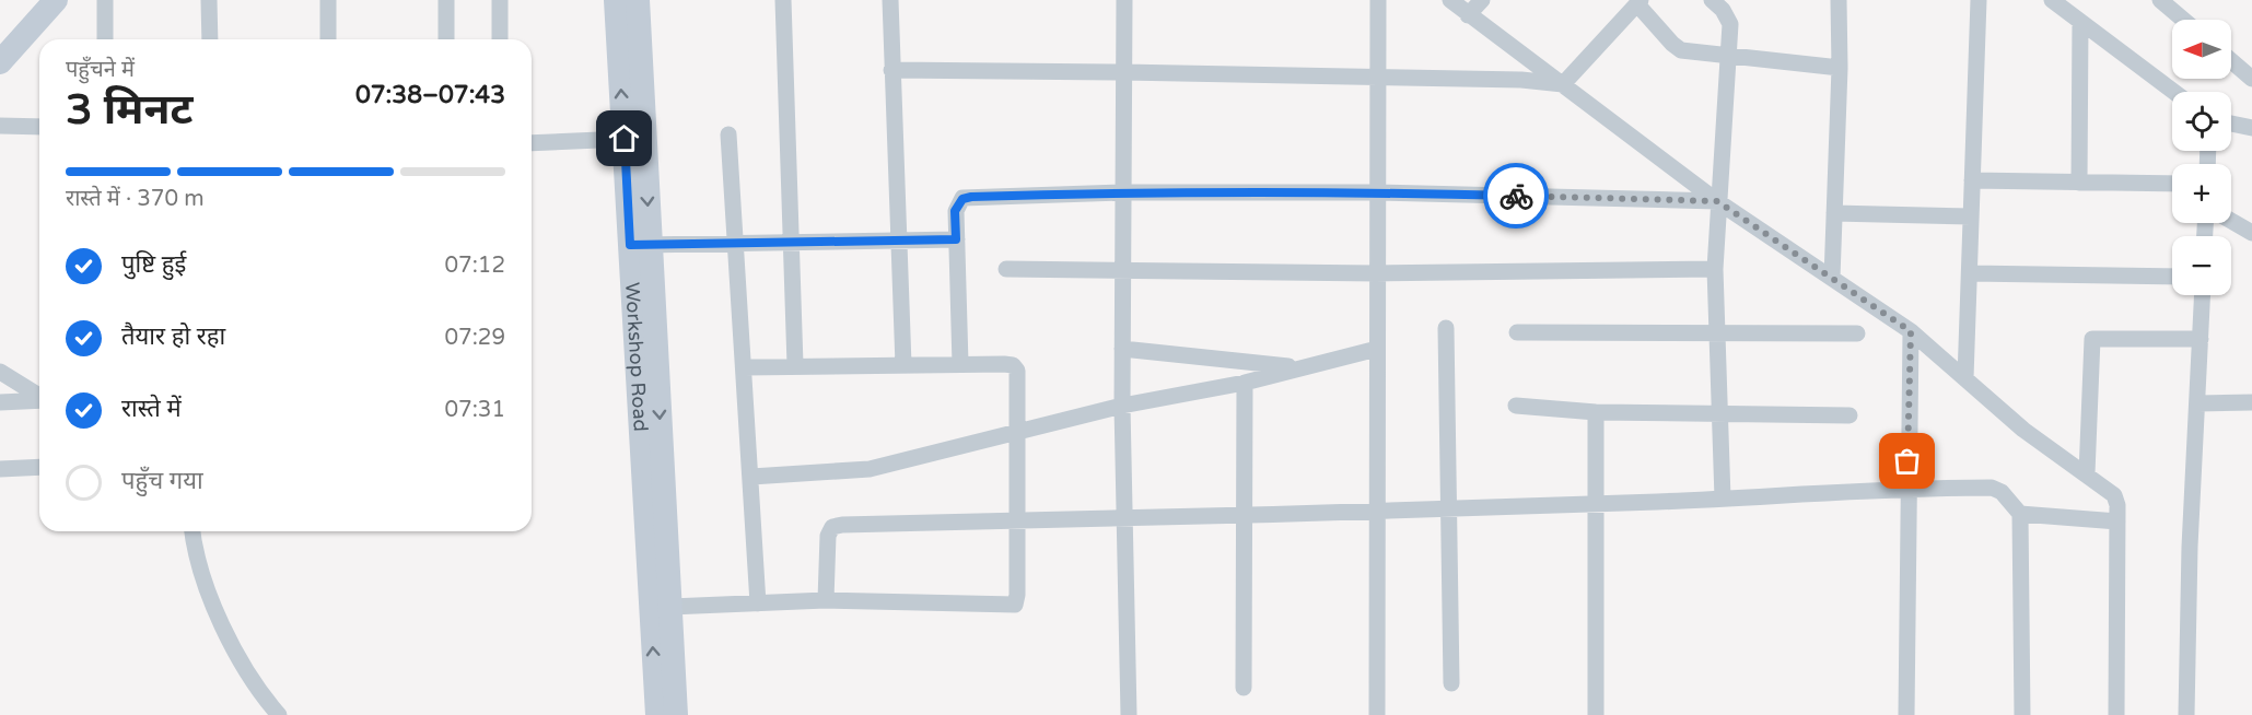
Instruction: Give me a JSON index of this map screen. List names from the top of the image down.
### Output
{
  "streets": {
    "main road": ["Workshop Road"]
  },
  "north": "left",
  "page": {
    "map_buttons": ["+", "−"],
    "heading": ["3 मिनट", "पहुँचने में", "07:38–07:43"],
    "bar": "रास्ते में · 370 m",
    "list": [
      ["पुष्टि हुई", "07:12"],
      ["तैयार हो रहा", "07:29"],
      ["रास्ते में", "07:31"],
      "पहुँच गया"
    ]
  }
}
